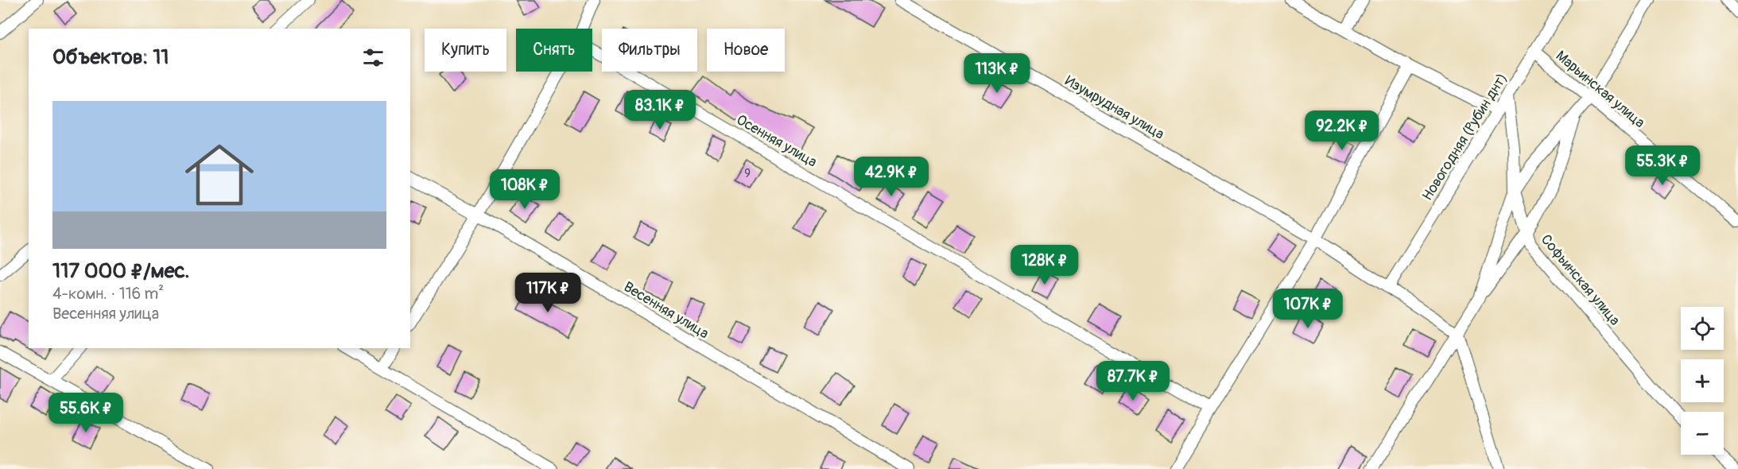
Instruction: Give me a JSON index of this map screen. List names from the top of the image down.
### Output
{
  "streets": {
    "street": [
      "Марьинская улица",
      "Изумрудная улица",
      "Новогодняя (Рубин днт)",
      "Осенняя улица",
      "Софьинская улица",
      "Весенняя улица"
    ]
  },
  "crossings": [
    ["Марьинская улица", "Новогодняя (Рубин днт)"],
    ["Изумрудная улица", "Новогодняя (Рубин днт)"],
    ["Новогодняя (Рубин днт)", "Софьинская улица"]
  ],
  "house_numbers": ["9"],
  "page": {
    "chip": [
      "Купить",
      "Снять",
      "Фильтры",
      "Новое"
    ],
    "heading": "Объектов: 11",
    "price": [
      "113K ₽",
      "83.1K ₽",
      "92.2K ₽",
      "55.3K ₽",
      "42.9K ₽",
      "108K ₽",
      "128K ₽",
      "117K ₽",
      "107K ₽",
      "87.7K ₽",
      "55.6K ₽"
    ],
    "list": [
      {
        "name": "117 000 ₽/мес.",
        "note": "4-комн. · 116 m² · Весенняя улица"
      }
    ],
    "map_buttons": ["+", "−"]
  }
}
